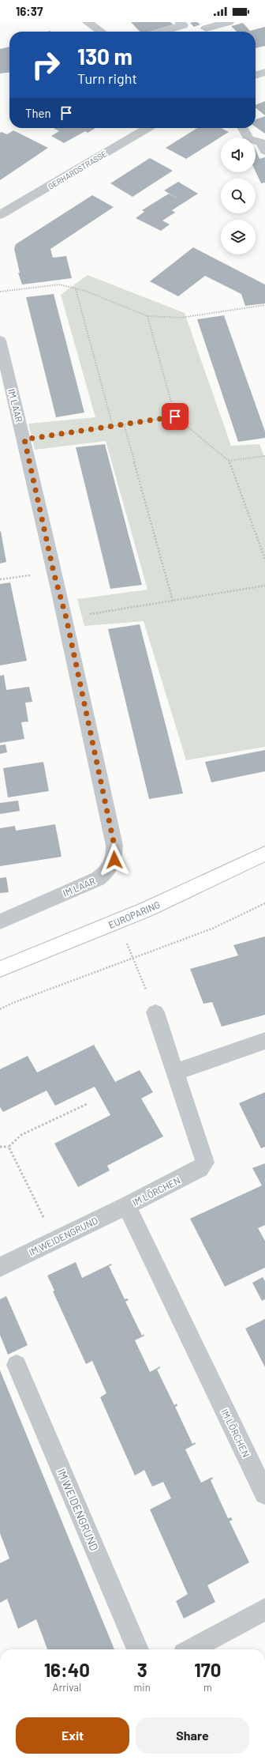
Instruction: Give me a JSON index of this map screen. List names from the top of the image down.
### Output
{
  "streets": {
    "main road": ["EUROPARING"],
    "street": [
      "GERHARDSTRASSE",
      "IM LAAR",
      "IM LÖRCHEN",
      "IM WEIDENGRUND"
    ]
  },
  "crossings": [
    ["IM LÖRCHEN", "IM WEIDENGRUND"]
  ],
  "page": {
    "status": "16:37",
    "turn": ["130 m", "Turn right"],
    "then": "Then",
    "eta": [
      "16:40",
      "Arrival",
      "3",
      "min",
      "170",
      "m"
    ],
    "buttons": ["Exit", "Share"]
  }
}
